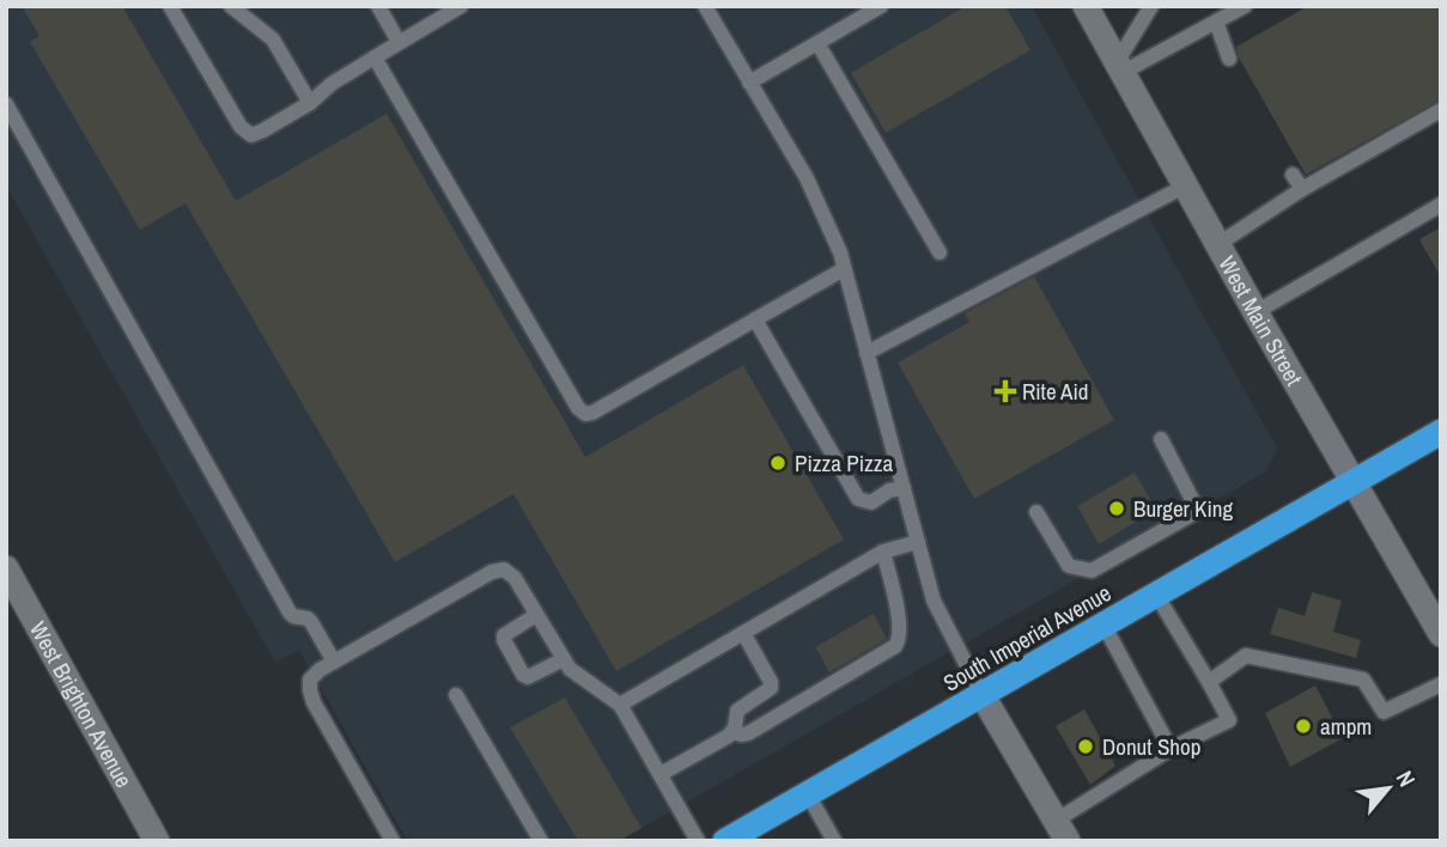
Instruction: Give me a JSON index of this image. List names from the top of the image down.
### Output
{
  "streets": {
    "highway": ["South Imperial Avenue"],
    "street": ["West Main Street", "West Brighton Avenue"]
  },
  "crossings": [
    ["West Main Street", "South Imperial Avenue"]
  ],
  "places": {
    "health": ["Rite Aid"],
    "other": [
      "Pizza Pizza",
      "Burger King",
      "ampm",
      "Donut Shop"
    ]
  },
  "north": "top right"
}
